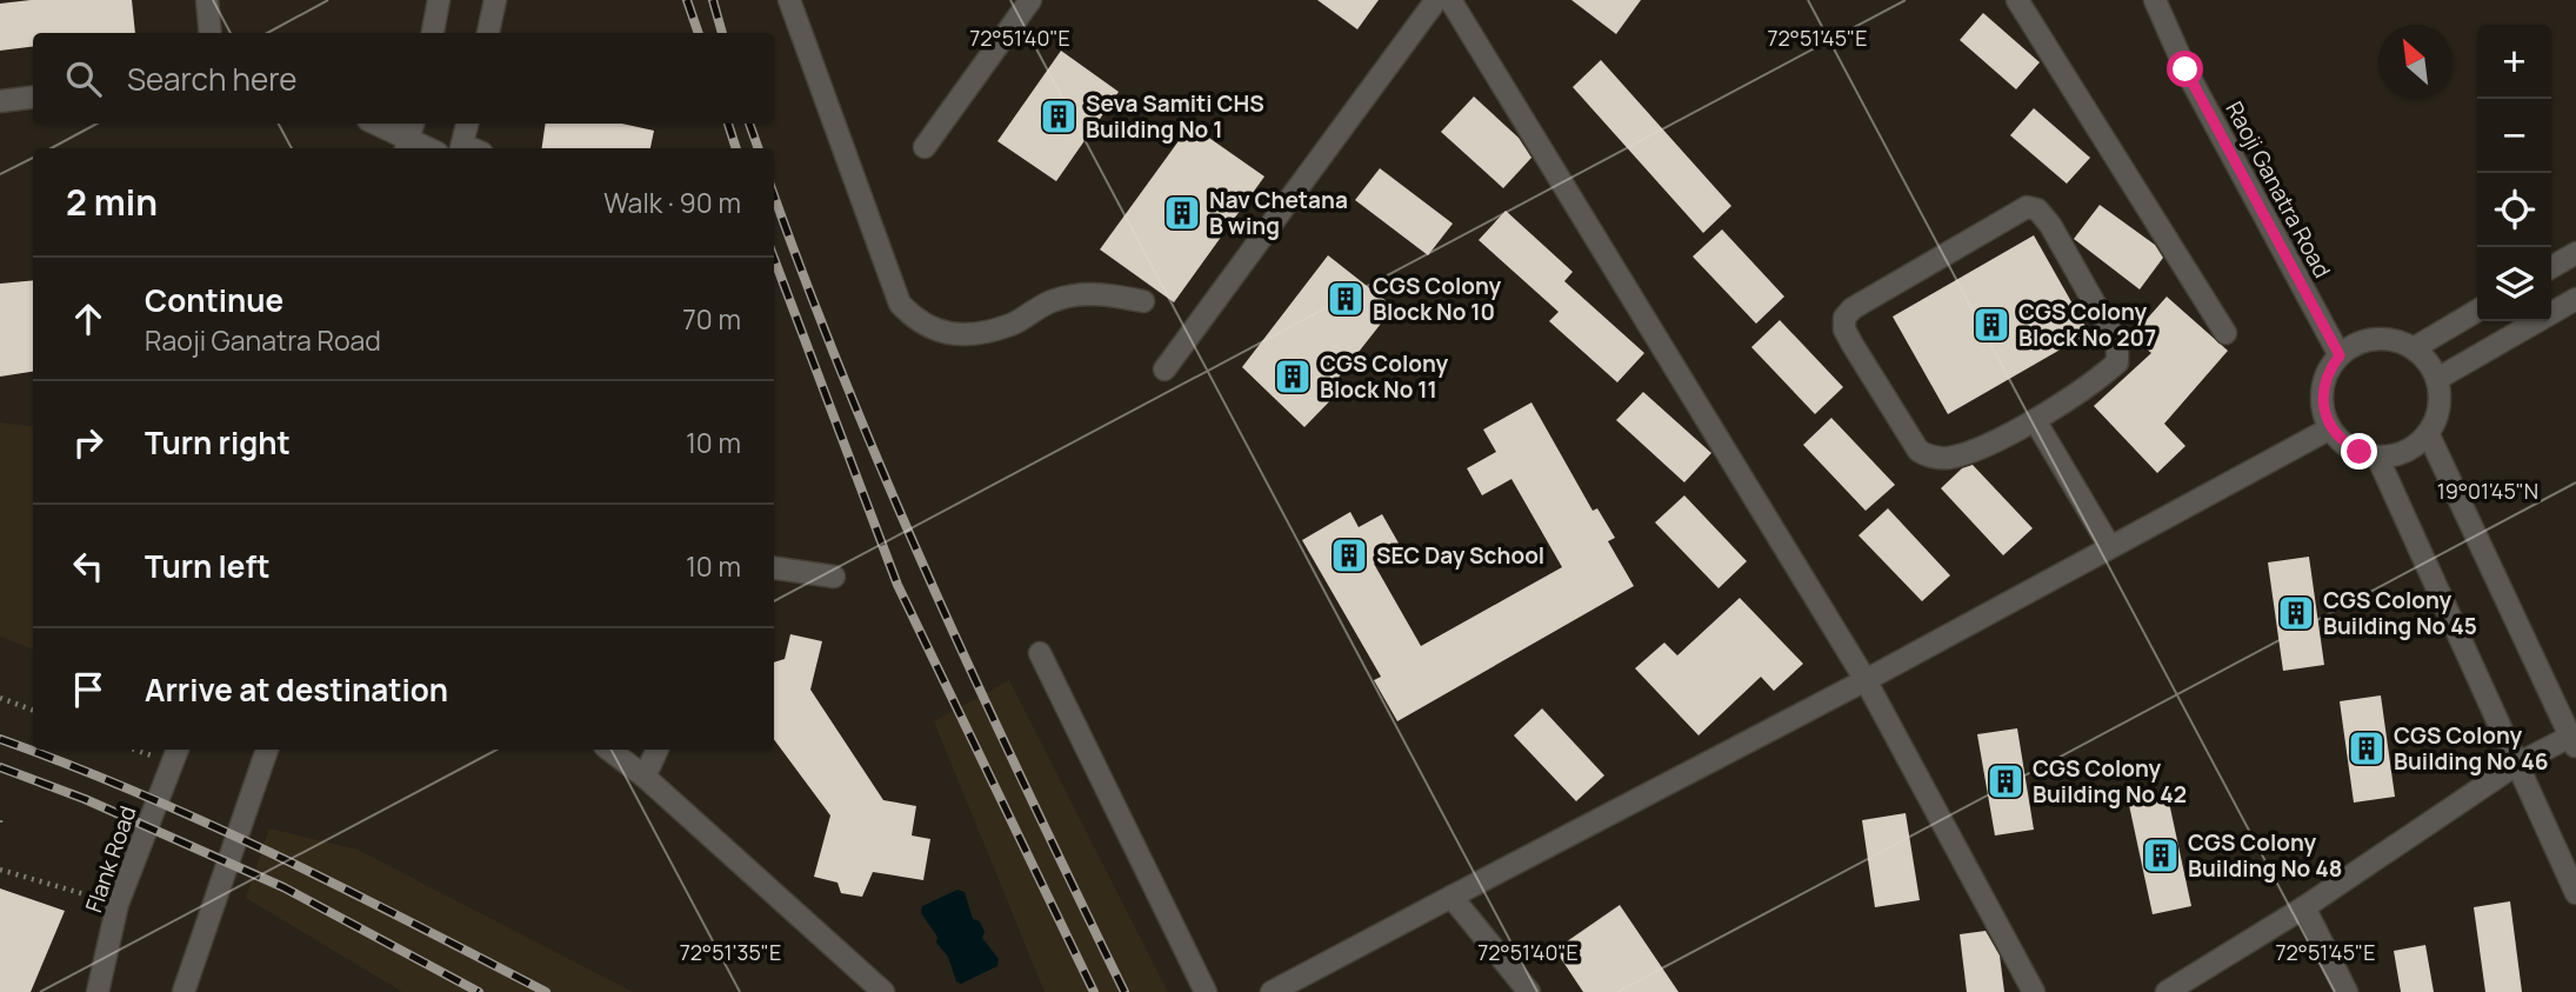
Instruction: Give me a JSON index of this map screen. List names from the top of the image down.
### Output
{
  "streets": {
    "street": ["Raoji Ganatra Road", "Flank Road"]
  },
  "places": {
    "building": [
      "Seva Samiti CHS Building No 1",
      "Nav Chetana B wing",
      "CGS Colony Block No 10",
      "CGS Colony Block No 207",
      "CGS Colony Block No 11",
      "SEC Day School",
      "CGS Colony Building No 45",
      "CGS Colony Building No 46",
      "CGS Colony Building No 42",
      "CGS Colony Building No 48"
    ]
  },
  "north": "top left",
  "page": {
    "map_buttons": ["+", "−"],
    "search": "Search here",
    "heading": ["2 min", "Walk · 90 m"],
    "list": [
      ["Continue", "Raoji Ganatra Road", "70 m"],
      ["Turn right", "10 m"],
      ["Turn left", "10 m"],
      "Arrive at destination"
    ]
  },
  "coordinates": [
    "72°51'40\"E",
    "72°51'45\"E",
    "19°01'45\"N",
    "72°51'35\"E"
  ]
}
